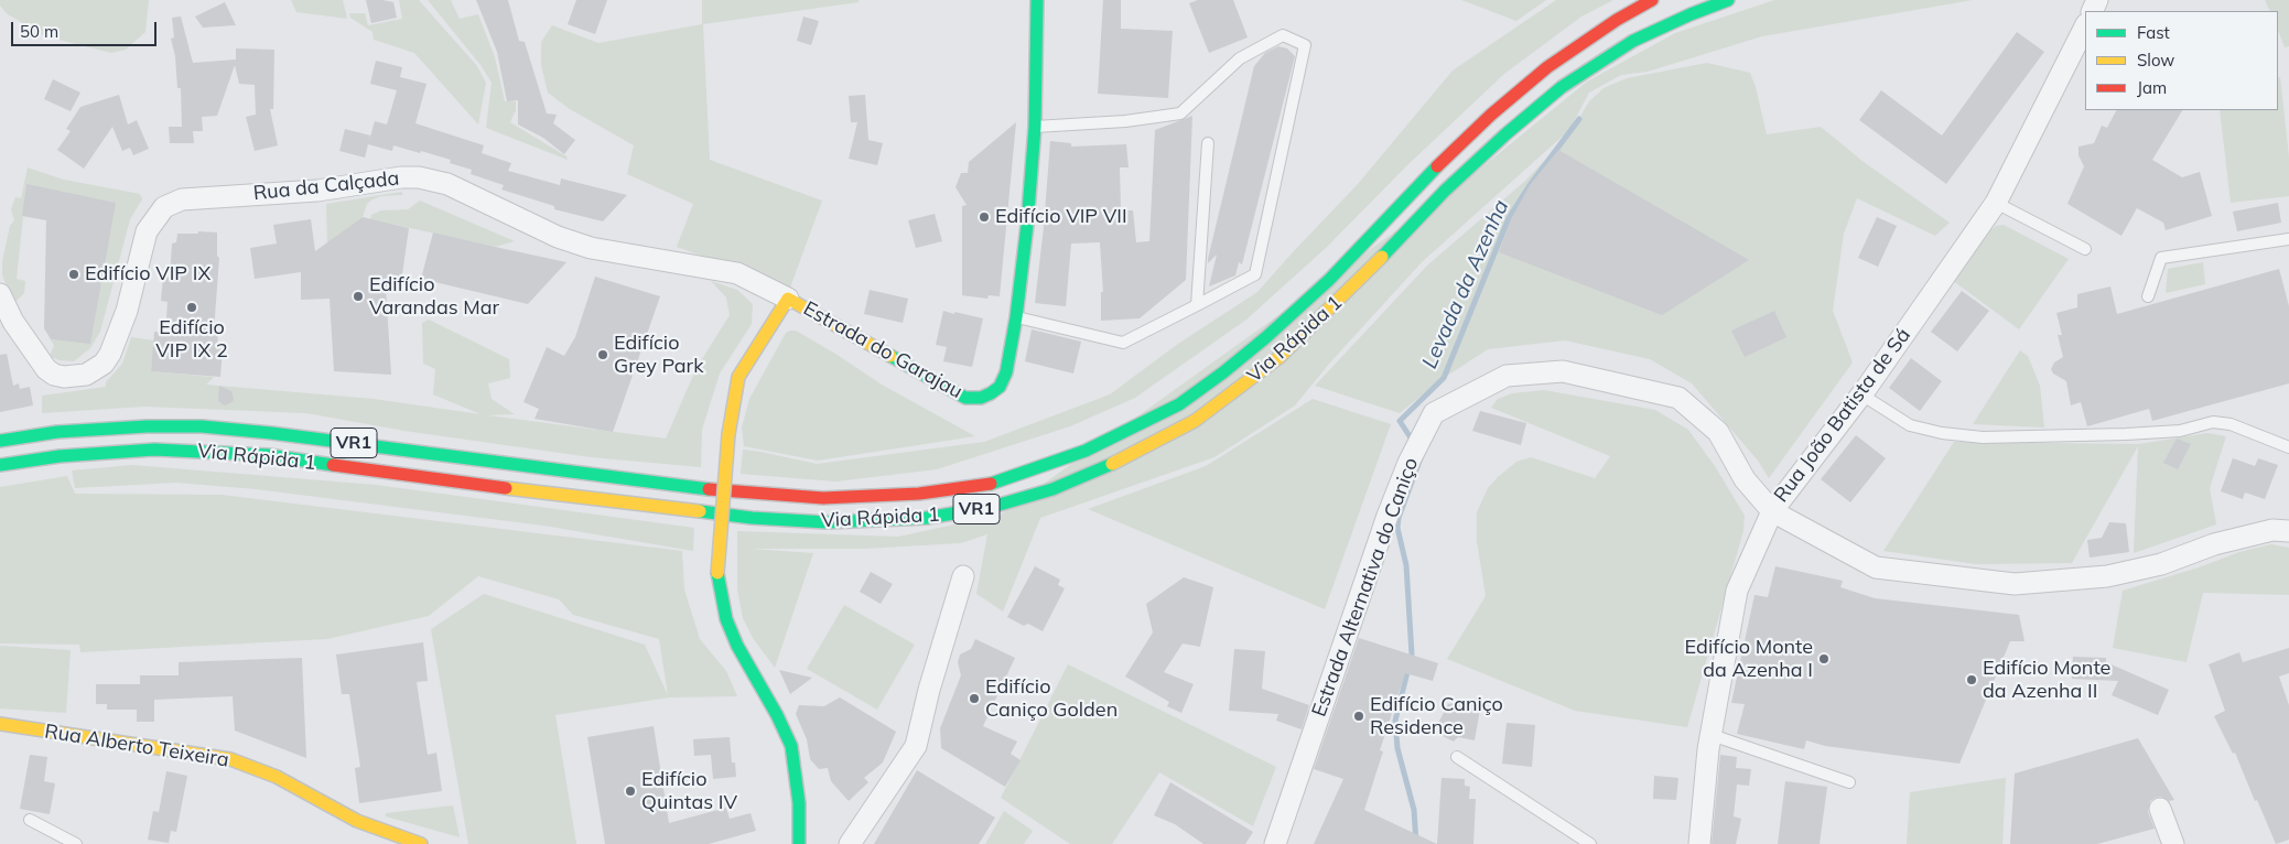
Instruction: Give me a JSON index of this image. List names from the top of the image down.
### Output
{
  "streets": {
    "main road": [
      "Via Rápida 1",
      "Estrada do Garajau",
      "VR1",
      "Rua Alberto Teixeira"
    ],
    "street": ["Rua da Calçada", "Rua João Batista de Sá", "Estrada Alternativa do Caniço"]
  },
  "crossings": [
    ["Rua da Calçada", "Estrada do Garajau"],
    ["Rua João Batista de Sá", "Estrada Alternativa do Caniço"]
  ],
  "water": ["Levada da Azenha"],
  "places": [
    "Edifício VIP VII",
    "Edifício VIP IX",
    "Edifício Varandas Mar",
    "Edifício VIP IX 2",
    "Edifício Grey Park",
    "Edifício Monte da Azenha I",
    "Edifício Monte da Azenha II",
    "Edifício Caniço Golden",
    "Edifício Caniço Residence",
    "Edifício Quintas IV"
  ],
  "legend": ["Fast", "Slow", "Jam"],
  "scale_bar": "50 m"
}
